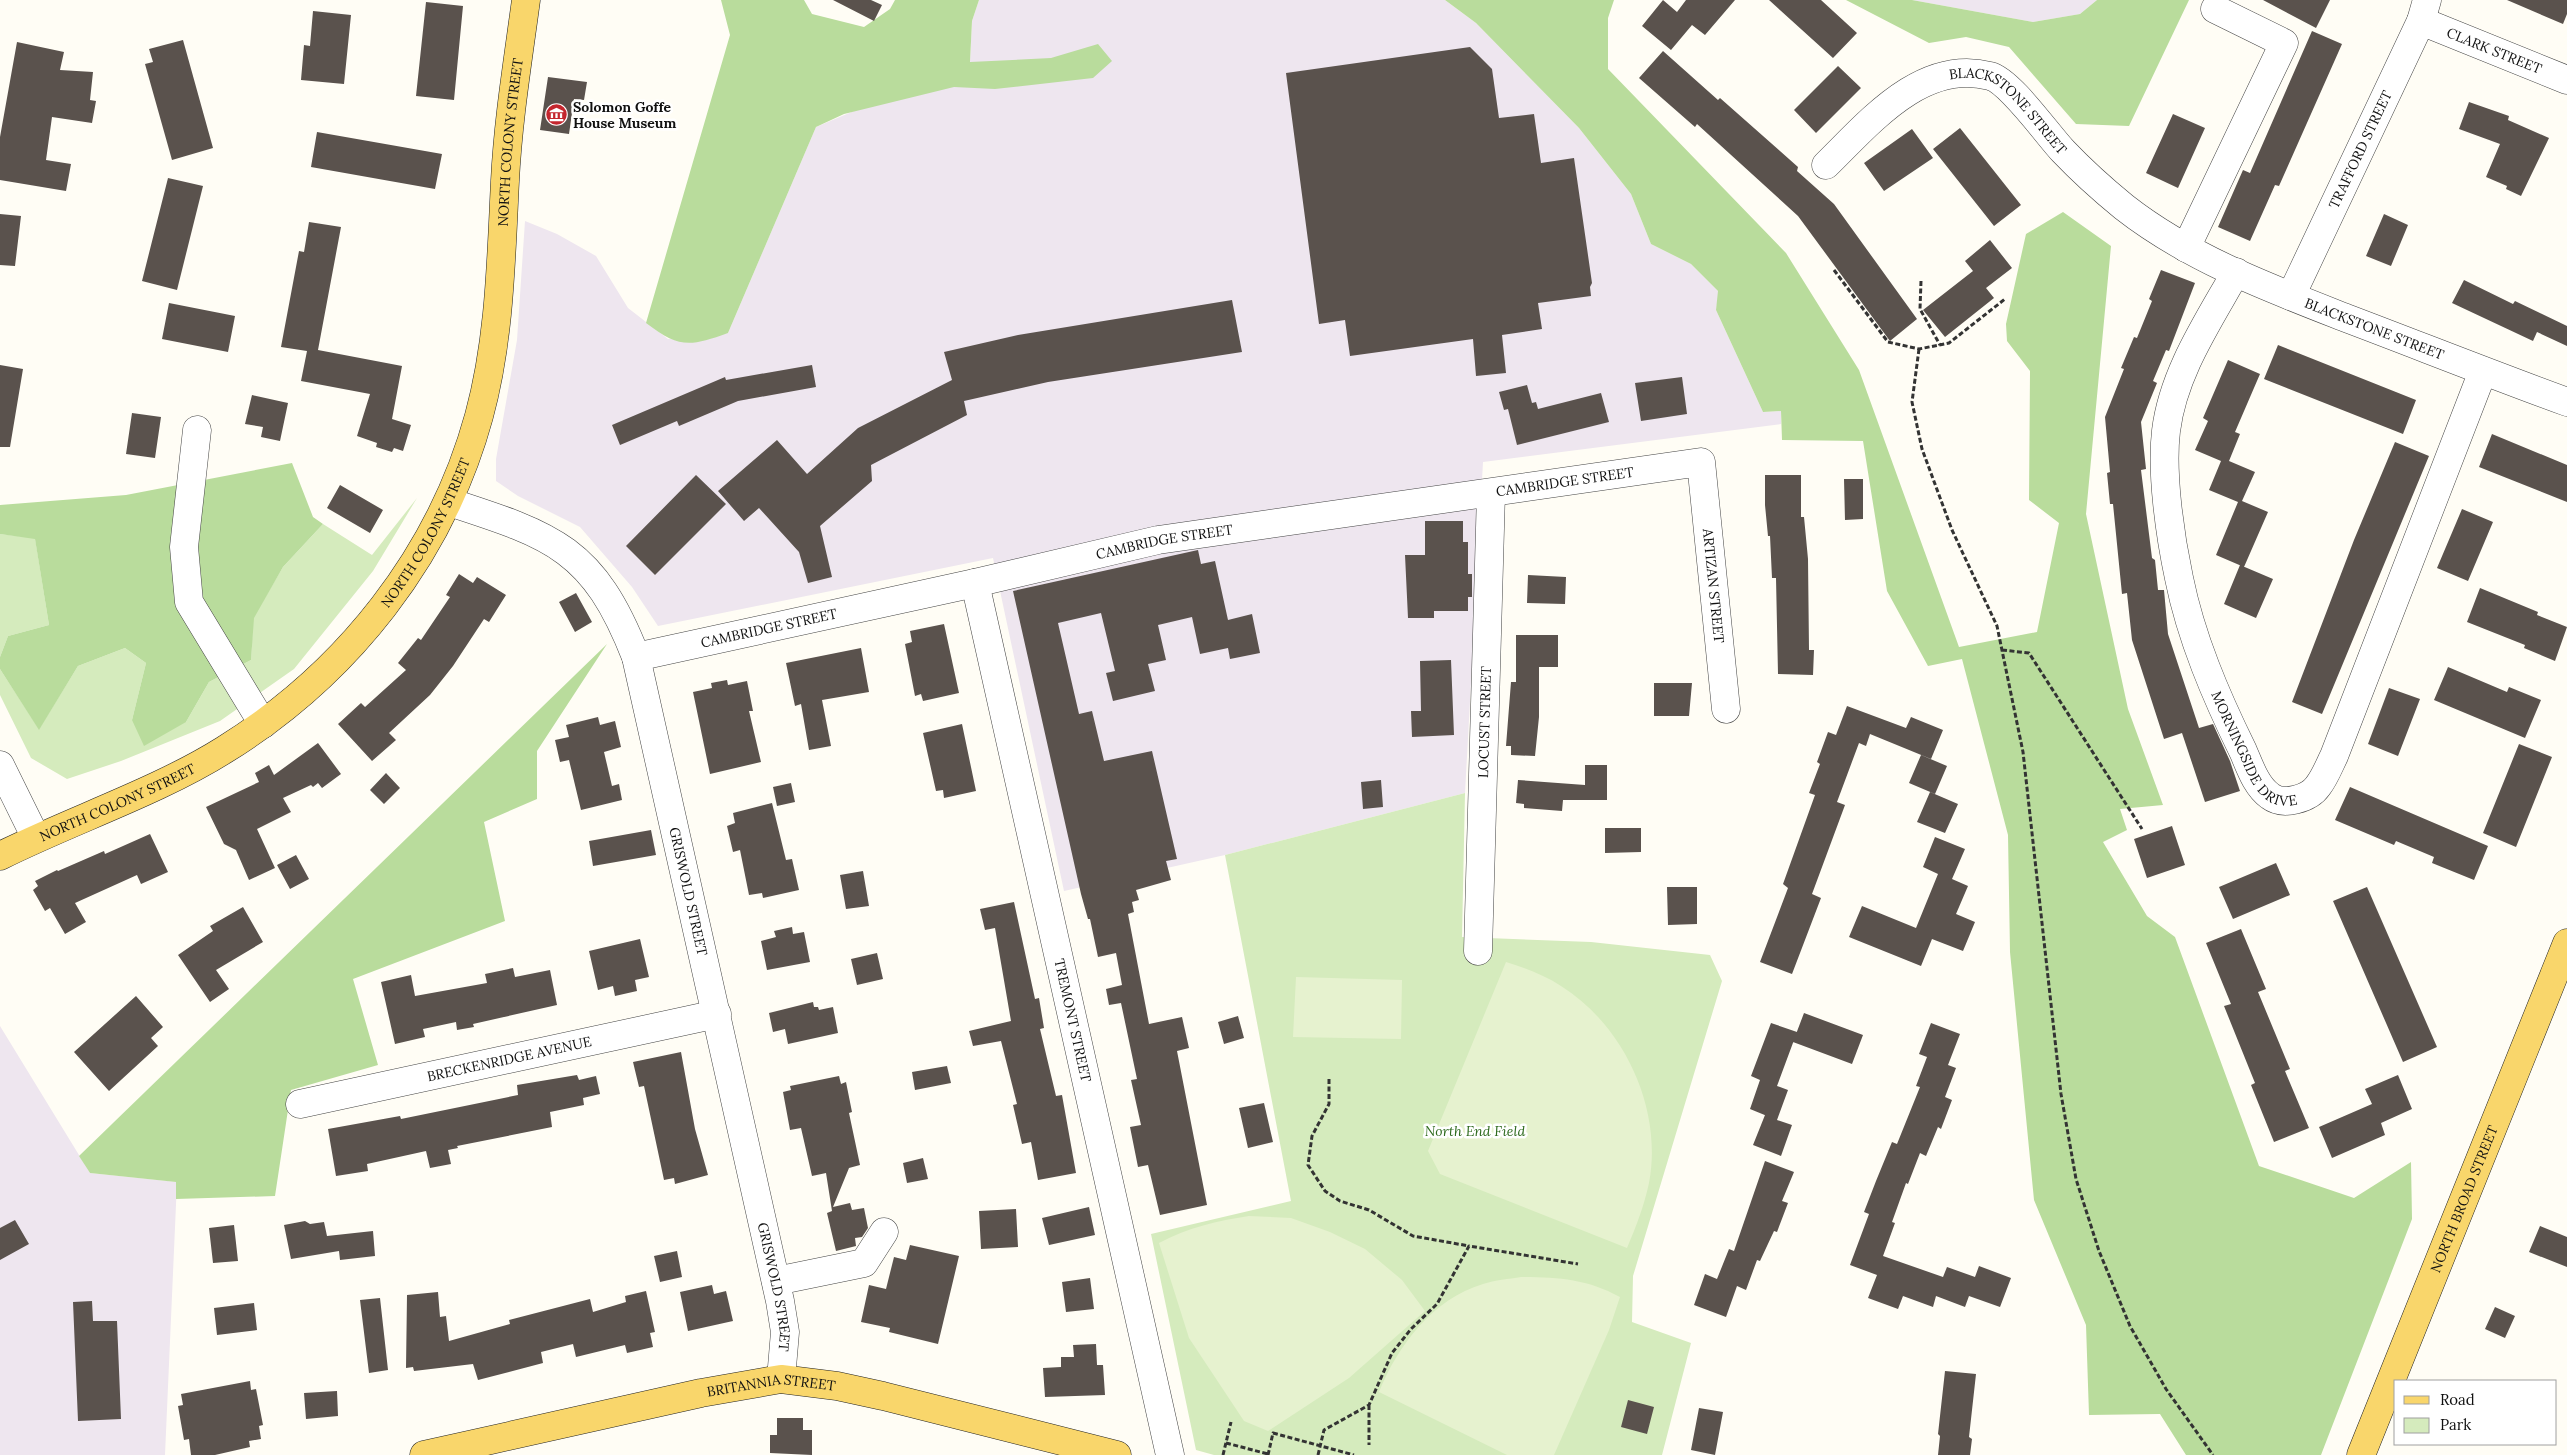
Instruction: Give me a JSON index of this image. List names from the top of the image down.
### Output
{
  "streets": {
    "main road": ["NORTH COLONY STREET", "NORTH BROAD STREET", "BRITANNIA STREET"],
    "street": [
      "CLARK STREET",
      "BLACKSTONE STREET",
      "TRAFFORD STREET",
      "CAMBRIDGE STREET",
      "ARTIZAN STREET",
      "LOCUST STREET",
      "MORNINGSIDE DRIVE",
      "GRISWOLD STREET",
      "TREMONT STREET",
      "BRECKENRIDGE AVENUE"
    ]
  },
  "crossings": [
    ["CLARK STREET", "TRAFFORD STREET"],
    ["BLACKSTONE STREET", "TRAFFORD STREET"],
    ["BLACKSTONE STREET", "MORNINGSIDE DRIVE"],
    ["NORTH COLONY STREET", "GRISWOLD STREET"],
    ["CAMBRIDGE STREET", "ARTIZAN STREET"],
    ["CAMBRIDGE STREET", "LOCUST STREET"],
    ["CAMBRIDGE STREET", "GRISWOLD STREET"],
    ["CAMBRIDGE STREET", "TREMONT STREET"],
    ["GRISWOLD STREET", "BRECKENRIDGE AVENUE"],
    ["GRISWOLD STREET", "BRITANNIA STREET"]
  ],
  "parks": ["North End Field"],
  "places": {
    "museum": ["Solomon Goffe House Museum"]
  },
  "legend": ["Road", "Park"]
}
